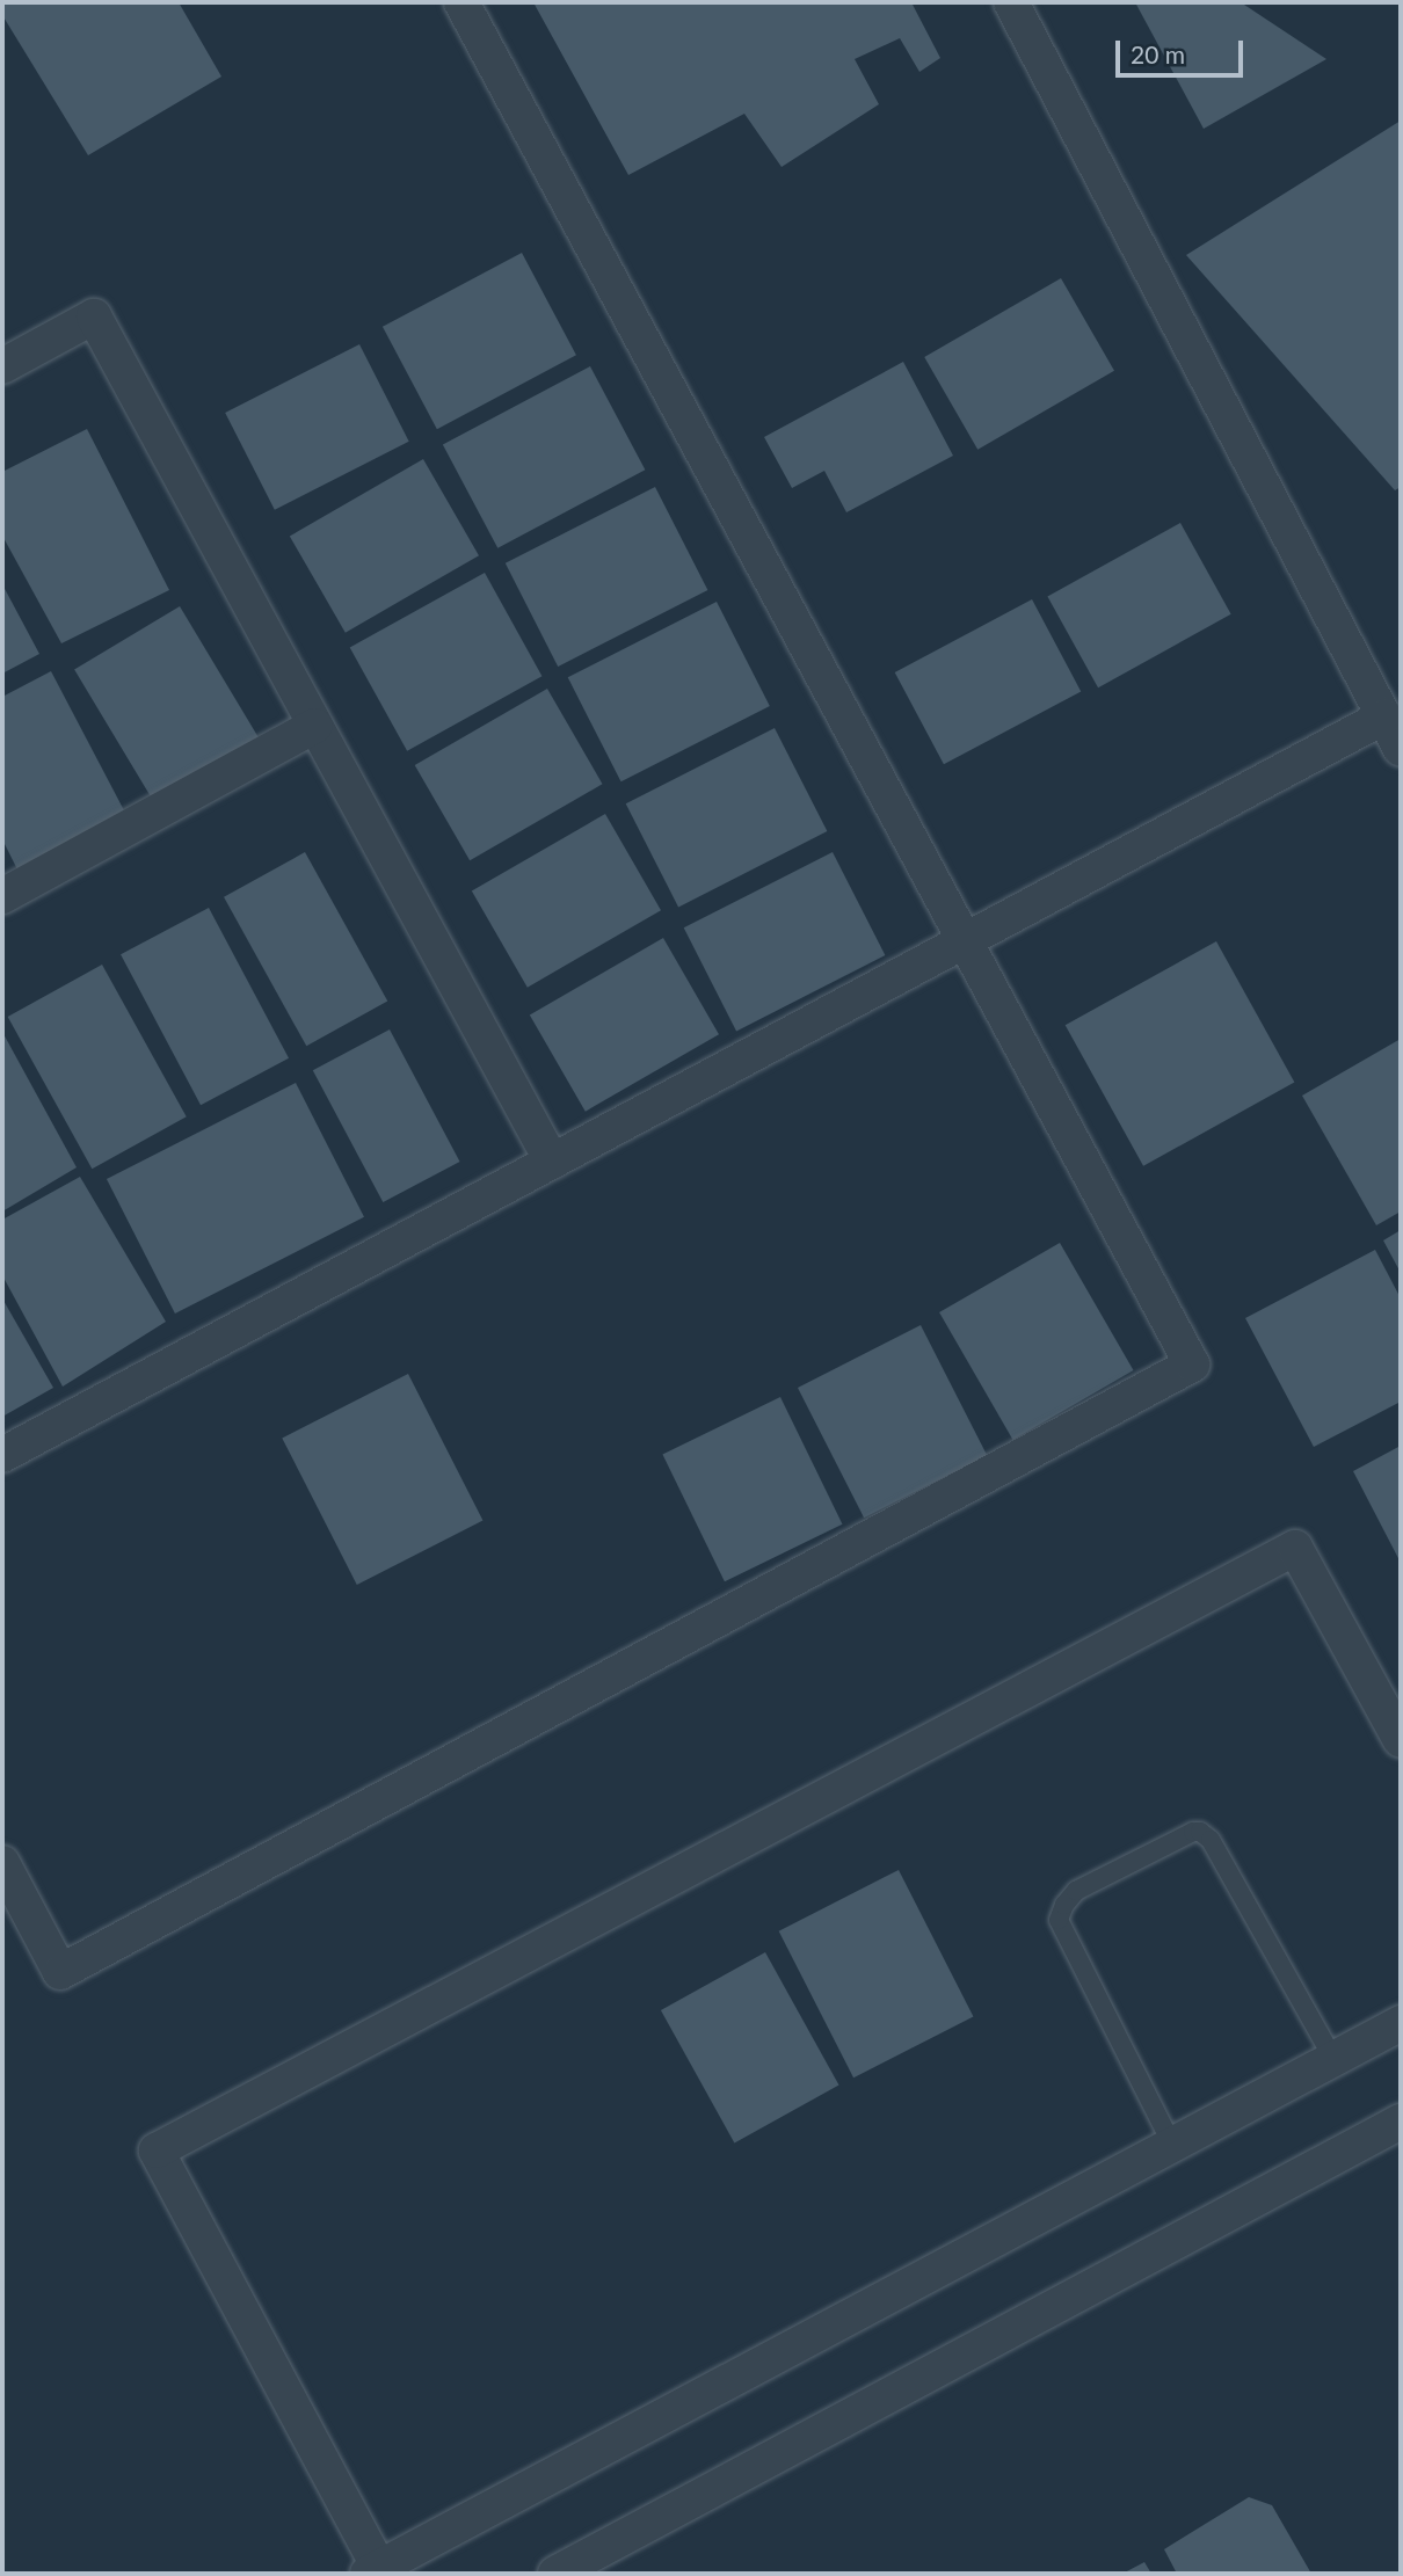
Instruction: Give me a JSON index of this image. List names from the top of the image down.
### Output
{
  "scale_bar": "20 m"
}
